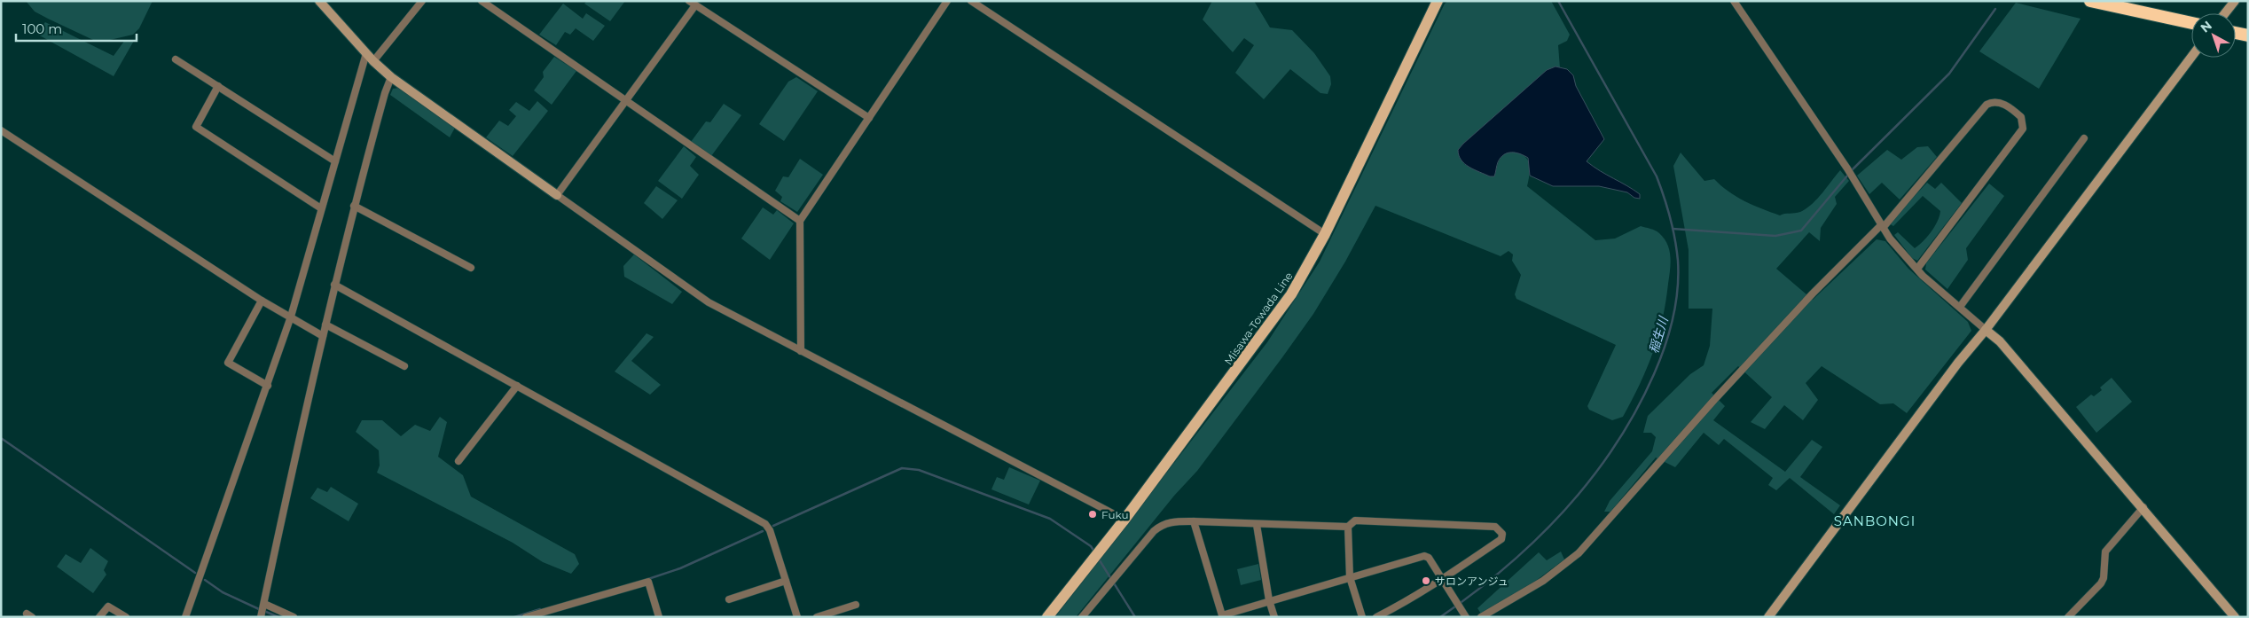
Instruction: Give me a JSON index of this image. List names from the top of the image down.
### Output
{
  "streets": {
    "main road": ["Misawa-Towada Line"]
  },
  "districts": ["SANBONGI"],
  "water": ["稲生川"],
  "places": ["Fuku", "サロンアンジュ"],
  "scale_bar": "100 m",
  "north": "top left"
}
